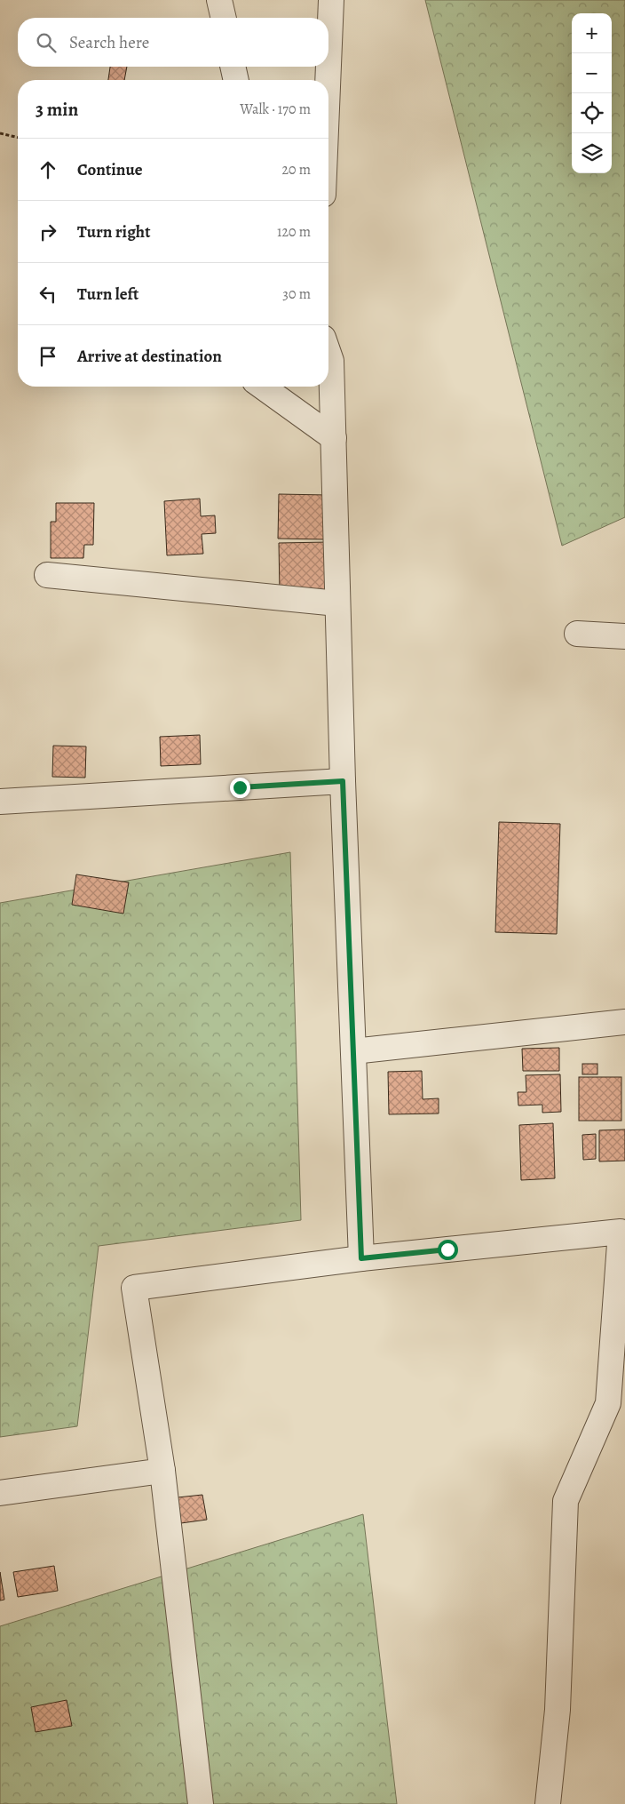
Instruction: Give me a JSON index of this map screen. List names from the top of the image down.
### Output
{
  "page": {
    "map_buttons": ["+", "−"],
    "search": "Search here",
    "heading": ["3 min", "Walk · 170 m"],
    "list": [
      ["Continue", "20 m"],
      ["Turn right", "120 m"],
      ["Turn left", "30 m"],
      "Arrive at destination"
    ]
  }
}
